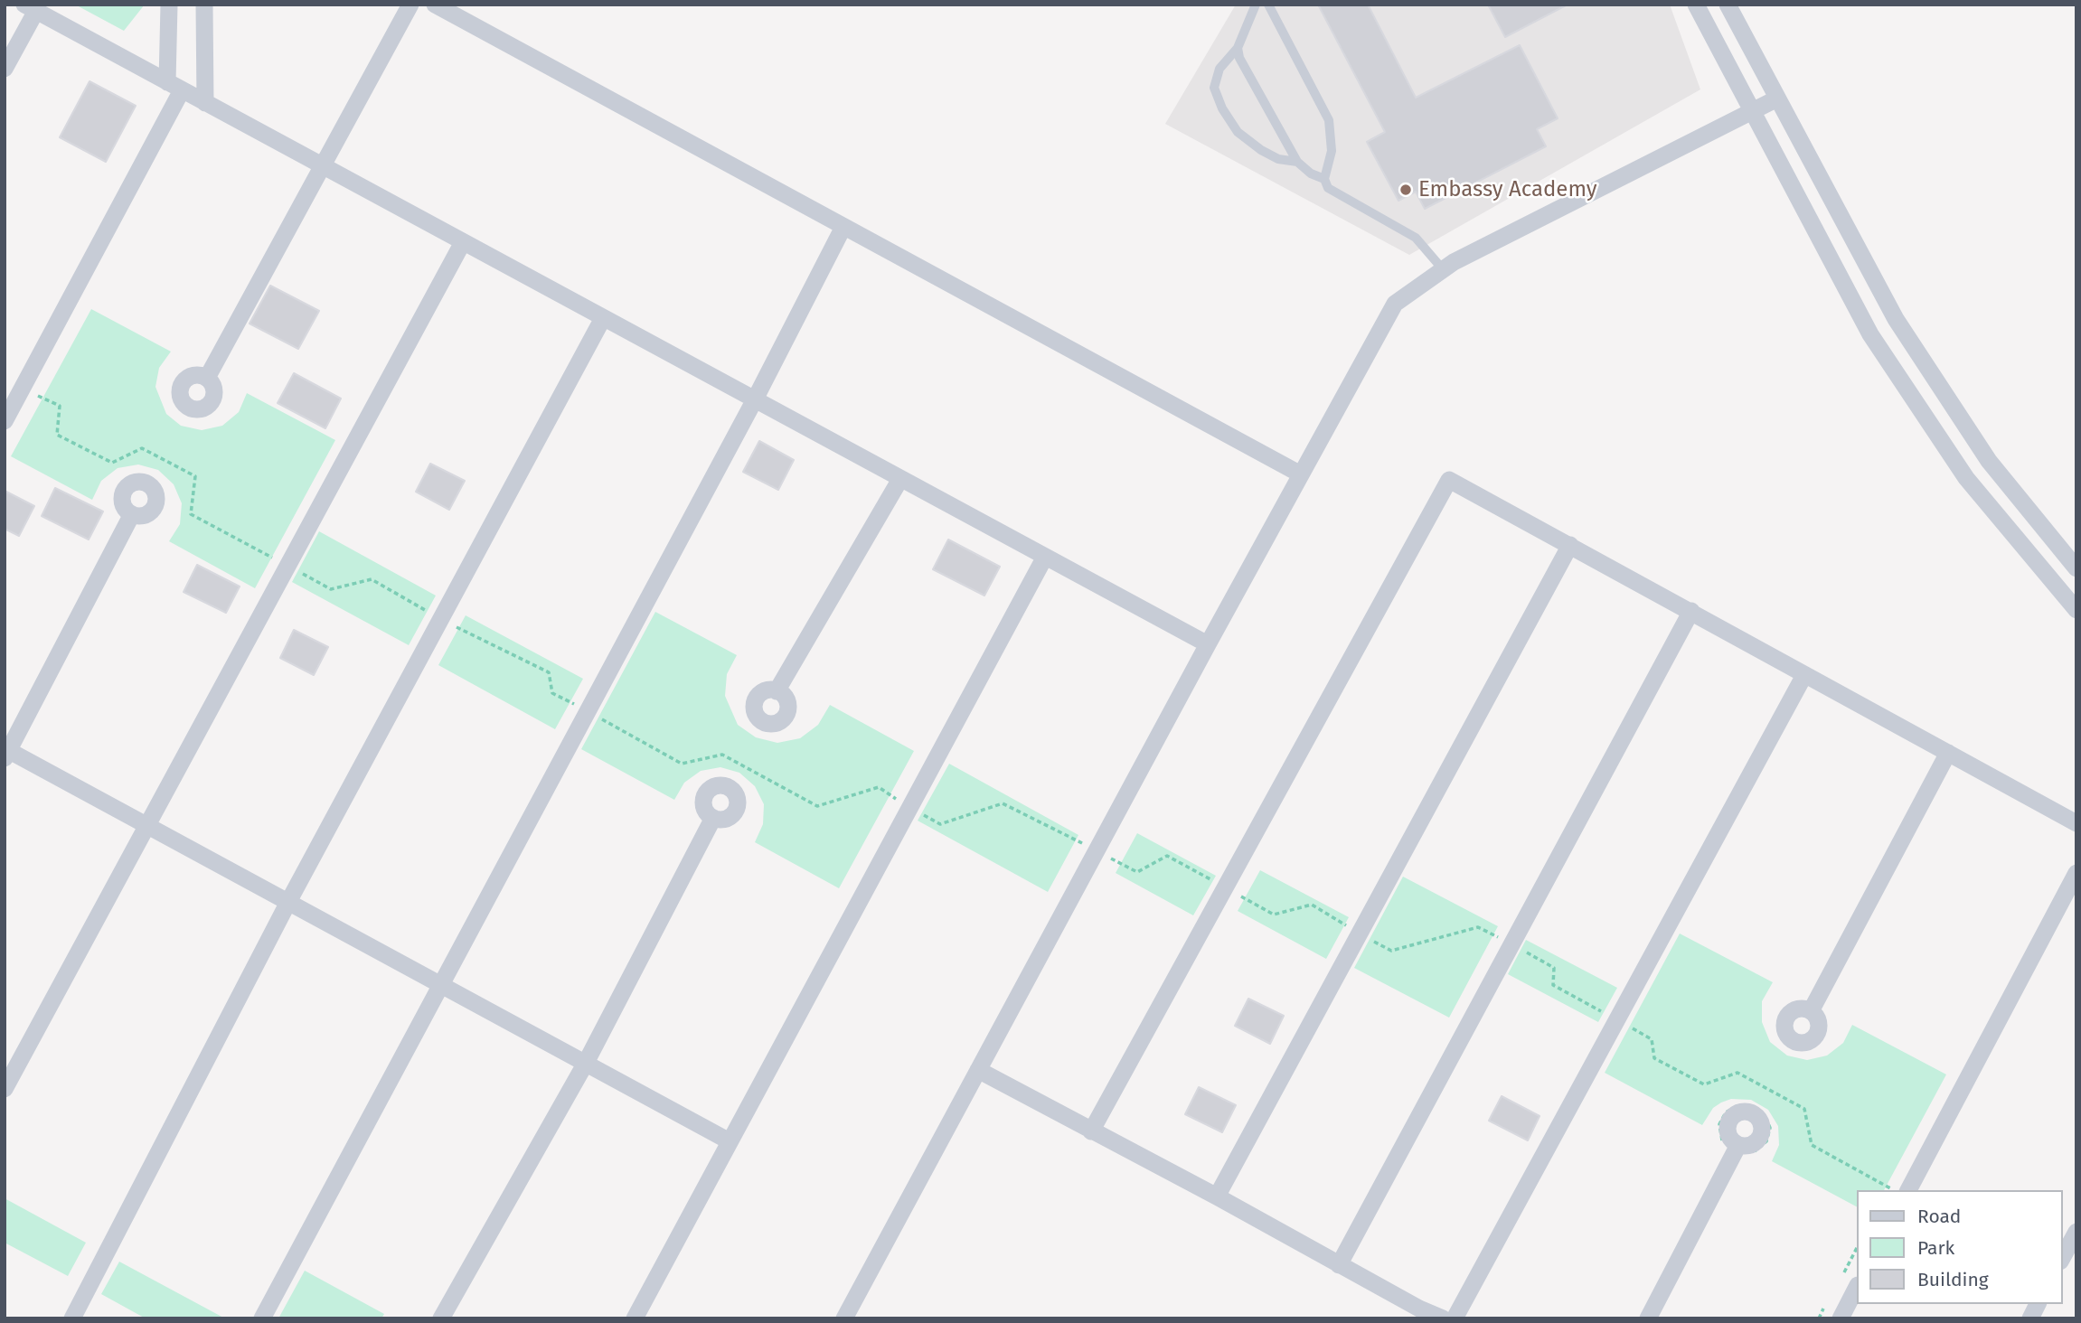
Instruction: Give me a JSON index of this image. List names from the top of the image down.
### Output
{
  "places": ["Embassy Academy"],
  "legend": ["Road", "Park", "Building"]
}
